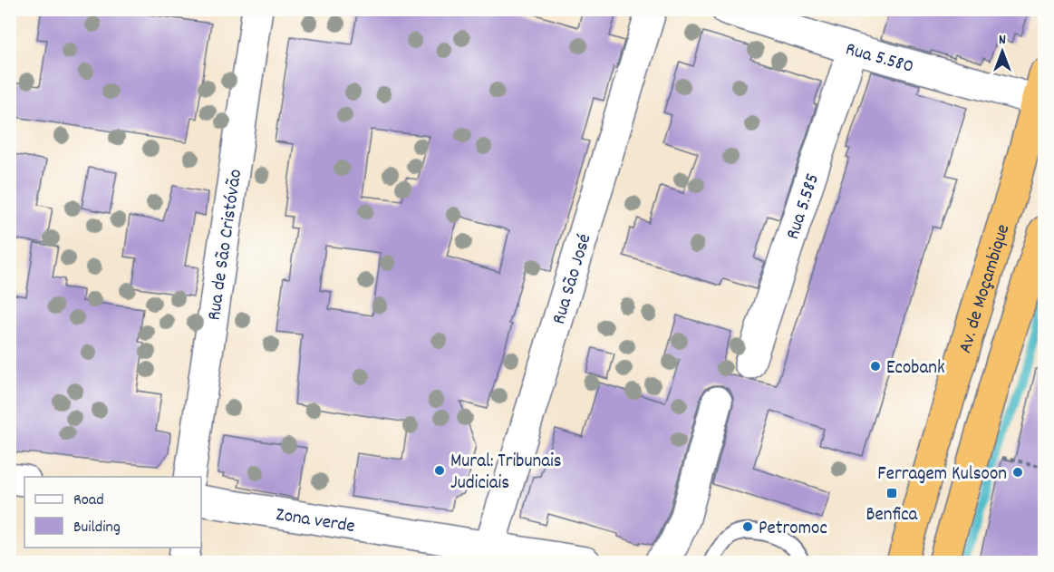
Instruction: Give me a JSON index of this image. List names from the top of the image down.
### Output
{
  "streets": {
    "highway": ["Av. de Moçambique"],
    "street": [
      "Rua 5.580",
      "Rua 5.585",
      "Rua de São Cristóvão",
      "Rua São José",
      "Zona verde"
    ]
  },
  "crossings": [
    ["Rua 5.580", "Rua 5.585"],
    ["Rua 5.580", "Av. de Moçambique"],
    ["Rua São José", "Zona verde"]
  ],
  "places": {
    "other": [
      "Ecobank",
      "Mural: Tribunais Judiciais",
      "Ferragem Kulsoon",
      "Petromoc"
    ],
    "transit": ["Benfica"]
  },
  "legend": ["Road", "Building"],
  "north": "top"
}
